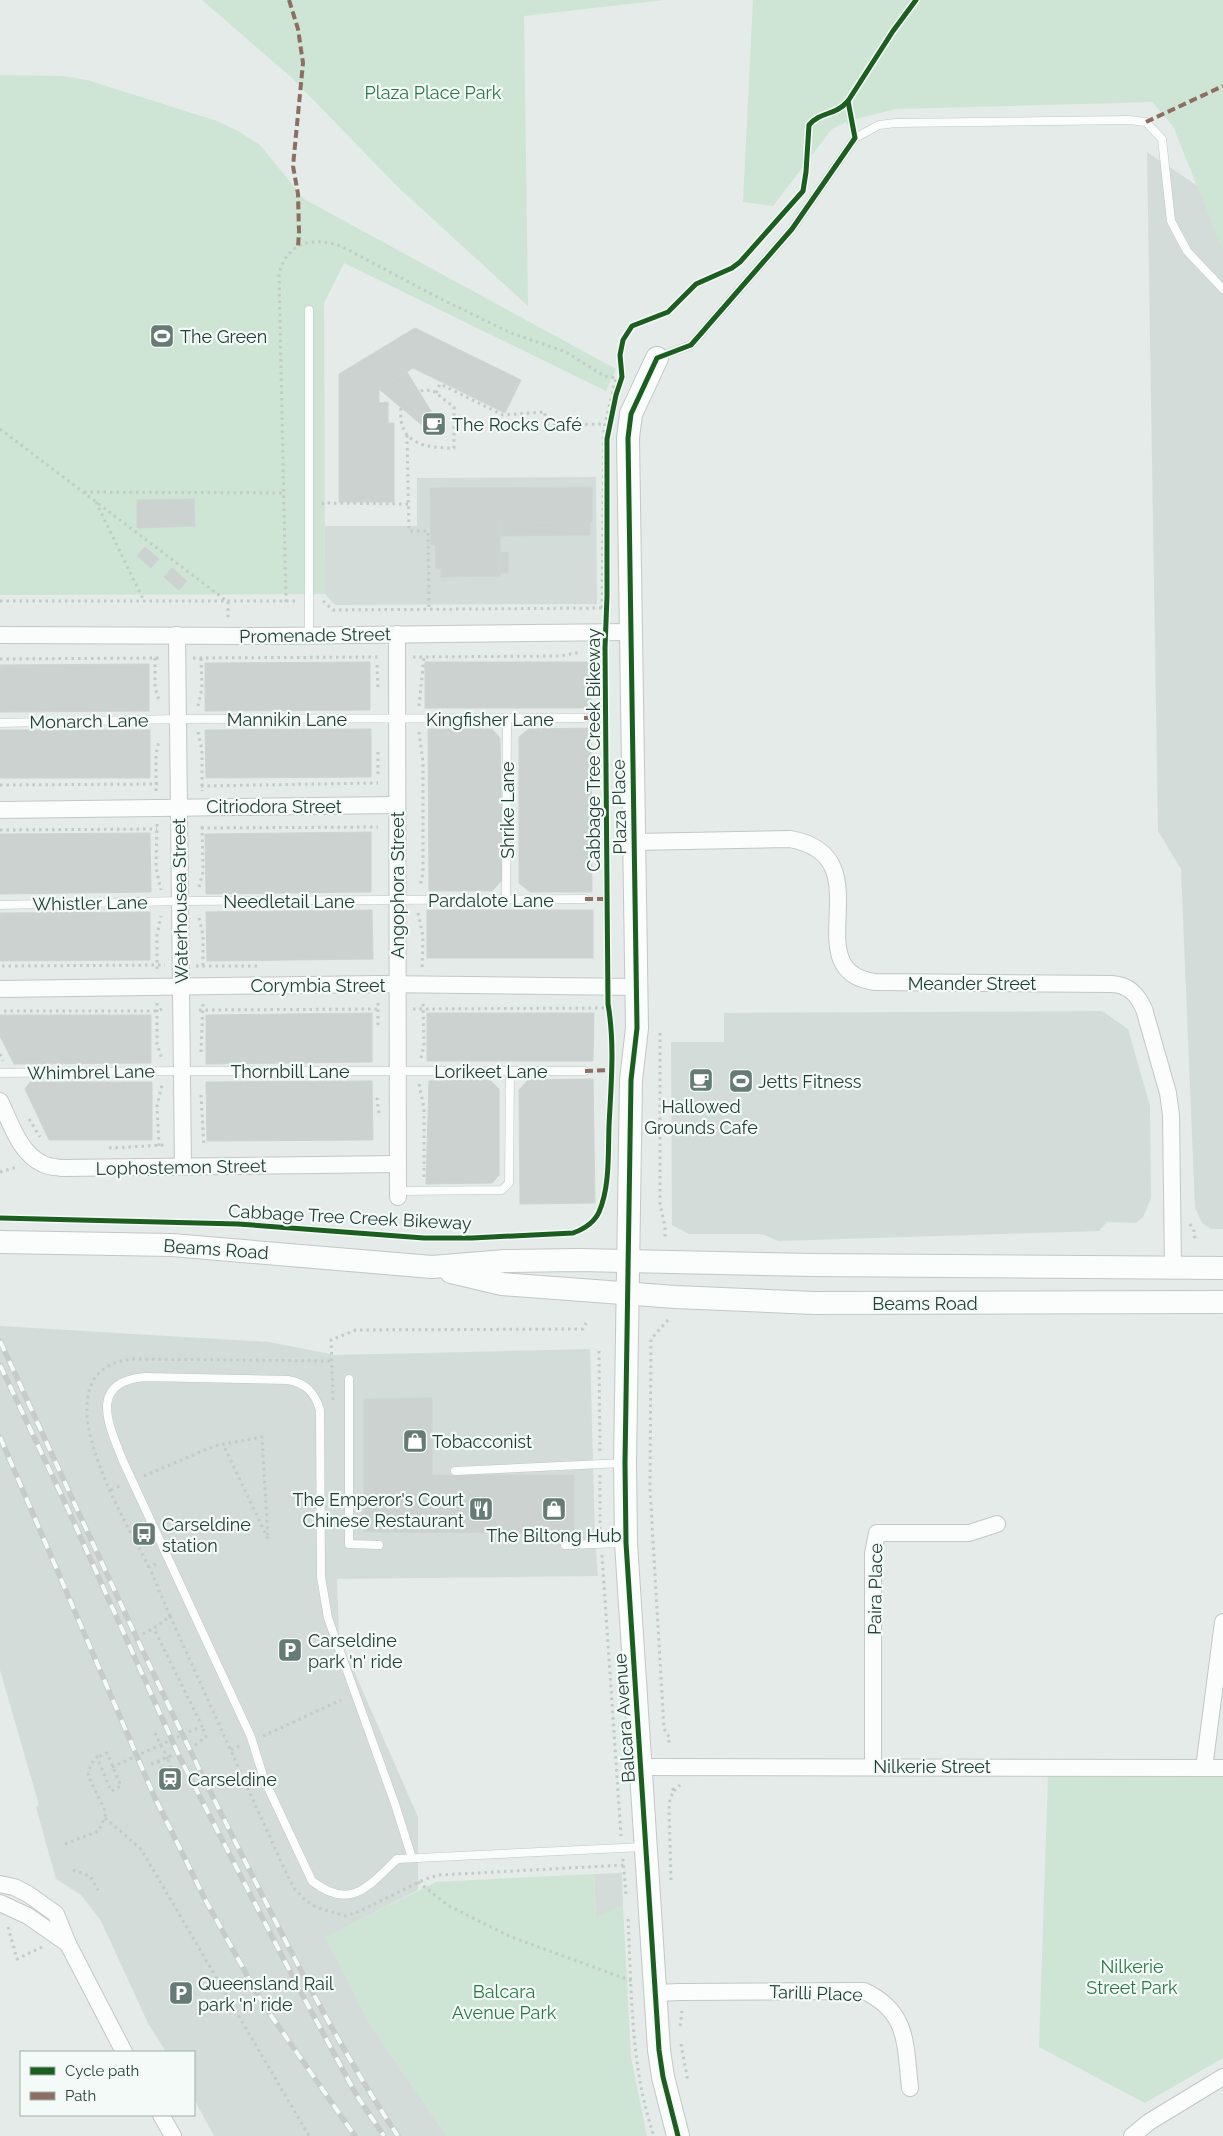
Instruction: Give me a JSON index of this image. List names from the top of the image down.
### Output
{
  "streets": {
    "main road": ["Plaza Place", "Beams Road", "Balcara Avenue"],
    "street": [
      "Promenade Street",
      "Citriodora Street",
      "Angophora Street",
      "Waterhousea Street",
      "Meander Street",
      "Corymbia Street",
      "Lophostemon Street",
      "Paira Place",
      "Nilkerie Street",
      "Tarilli Place"
    ],
    "lane": [
      "Mannikin Lane",
      "Kingfisher Lane",
      "Monarch Lane",
      "Shrike Lane",
      "Pardalote Lane",
      "Needletail Lane",
      "Whistler Lane",
      "Thornbill Lane",
      "Lorikeet Lane",
      "Whimbrel Lane"
    ],
    "cycle path": ["Cabbage Tree Creek Bikeway"]
  },
  "crossings": [
    ["Promenade Street", "Cabbage Tree Creek Bikeway"],
    ["Promenade Street", "Plaza Place"],
    ["Promenade Street", "Angophora Street"],
    ["Promenade Street", "Waterhousea Street"],
    ["Mannikin Lane", "Kingfisher Lane"],
    ["Mannikin Lane", "Monarch Lane"],
    ["Mannikin Lane", "Angophora Street"],
    ["Mannikin Lane", "Waterhousea Street"],
    ["Kingfisher Lane", "Shrike Lane"],
    ["Kingfisher Lane", "Angophora Street"],
    ["Monarch Lane", "Waterhousea Street"],
    ["Citriodora Street", "Angophora Street"],
    ["Citriodora Street", "Waterhousea Street"],
    ["Plaza Place", "Meander Street"],
    ["Plaza Place", "Corymbia Street"],
    ["Plaza Place", "Beams Road"],
    ["Shrike Lane", "Pardalote Lane"],
    ["Angophora Street", "Pardalote Lane"],
    ["Angophora Street", "Needletail Lane"],
    ["Angophora Street", "Corymbia Street"],
    ["Angophora Street", "Thornbill Lane"],
    ["Angophora Street", "Lorikeet Lane"],
    ["Angophora Street", "Lophostemon Street"],
    ["Pardalote Lane", "Needletail Lane"],
    ["Waterhousea Street", "Needletail Lane"],
    ["Waterhousea Street", "Whistler Lane"],
    ["Waterhousea Street", "Corymbia Street"],
    ["Waterhousea Street", "Thornbill Lane"],
    ["Waterhousea Street", "Whimbrel Lane"],
    ["Waterhousea Street", "Lophostemon Street"],
    ["Needletail Lane", "Whistler Lane"],
    ["Meander Street", "Beams Road"],
    ["Thornbill Lane", "Lorikeet Lane"],
    ["Thornbill Lane", "Whimbrel Lane"],
    ["Beams Road", "Balcara Avenue"],
    ["Paira Place", "Nilkerie Street"],
    ["Balcara Avenue", "Nilkerie Street"],
    ["Balcara Avenue", "Tarilli Place"]
  ],
  "parks": ["Plaza Place Park", "Nilkerie Street Park", "Balcara Avenue Park"],
  "places": {
    "sports": ["The Green", "Jetts Fitness"],
    "cafe": ["The Rocks Café", "Hallowed Grounds Cafe"],
    "shop": ["Tobacconist", "The Biltong Hub"],
    "restaurant": ["The Emperor's Court Chinese Restaurant"],
    "bus stop": ["Carseldine station"],
    "parking": ["Carseldine park 'n' ride", "Queensland Rail park 'n' ride"],
    "station": ["Carseldine"]
  },
  "legend": ["Cycle path", "Path"]
}
